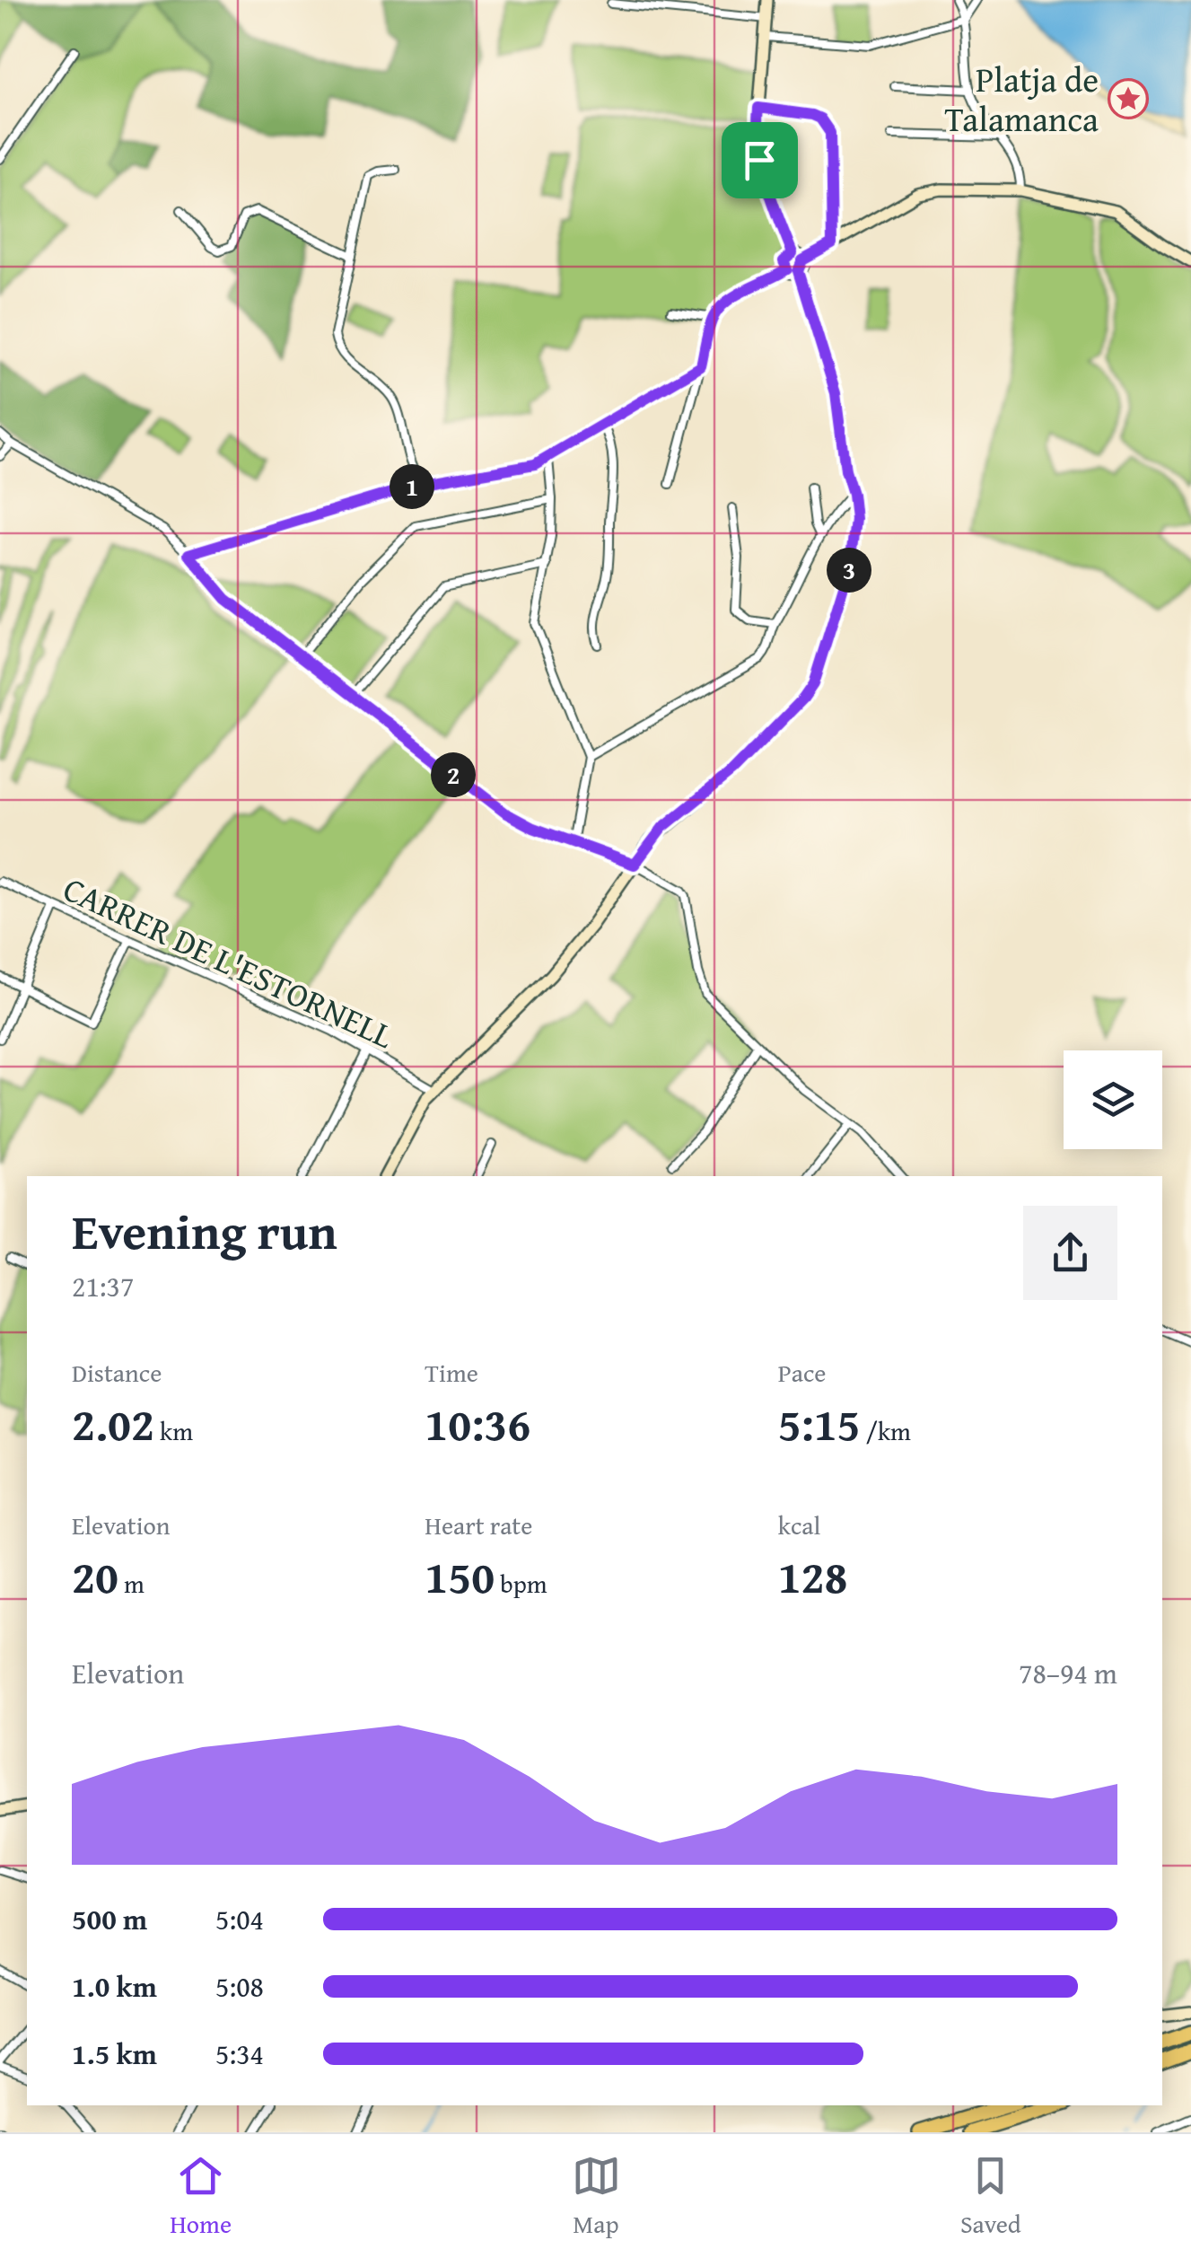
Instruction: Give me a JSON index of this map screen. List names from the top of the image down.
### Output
{
  "streets": {
    "street": ["CARRER DE L'ESTORNELL"]
  },
  "places": {
    "place": ["Platja de Talamanca"]
  },
  "page": {
    "pins": ["1", "3", "2"],
    "heading": ["Evening run", "21:37"],
    "stats": [
      ["Distance", "2.02 km"],
      ["Time", "10:36"],
      ["Pace", "5:15 /km"],
      ["Elevation", "20 m"],
      ["Heart rate", "150 bpm"],
      ["kcal", "128"]
    ],
    "chart": ["Elevation", "78–94 m"],
    "list": [
      {
        "name": "500 m",
        "note": "5:04"
      },
      {
        "name": "1.0 km",
        "note": "5:08"
      },
      {
        "name": "1.5 km",
        "note": "5:34"
      }
    ],
    "tabs": ["Home", "Map", "Saved"]
  }
}
